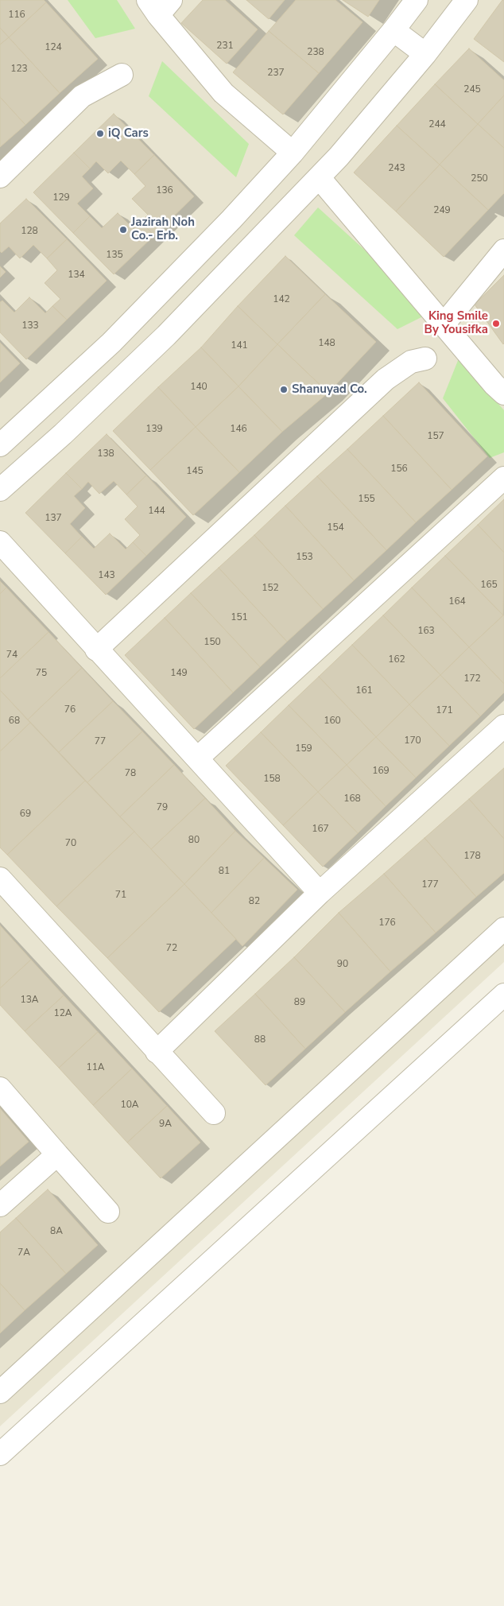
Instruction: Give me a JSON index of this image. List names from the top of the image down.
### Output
{
  "places": [
    "iQ Cars",
    "Jazirah Noh Co.- Erb.",
    "King Smile By Yousifka",
    "Shanuyad Co."
  ],
  "house_numbers": [
    "116",
    "231",
    "124",
    "238",
    "123",
    "237",
    "245",
    "244",
    "243",
    "250",
    "136",
    "129",
    "249",
    "128",
    "135",
    "134",
    "142",
    "133",
    "148",
    "141",
    "140",
    "139",
    "146",
    "157",
    "138",
    "156",
    "145",
    "155",
    "144",
    "137",
    "154",
    "153",
    "143",
    "165",
    "152",
    "164",
    "151",
    "163",
    "150",
    "74",
    "162",
    "75",
    "149",
    "172",
    "161",
    "76",
    "171",
    "68",
    "160",
    "170",
    "77",
    "159",
    "169",
    "78",
    "158",
    "168",
    "79",
    "69",
    "167",
    "80",
    "70",
    "178",
    "81",
    "177",
    "71",
    "82",
    "176",
    "72",
    "90",
    "13A",
    "89",
    "12A",
    "88",
    "11A",
    "10A",
    "9A",
    "8A",
    "7A"
  ]
}
